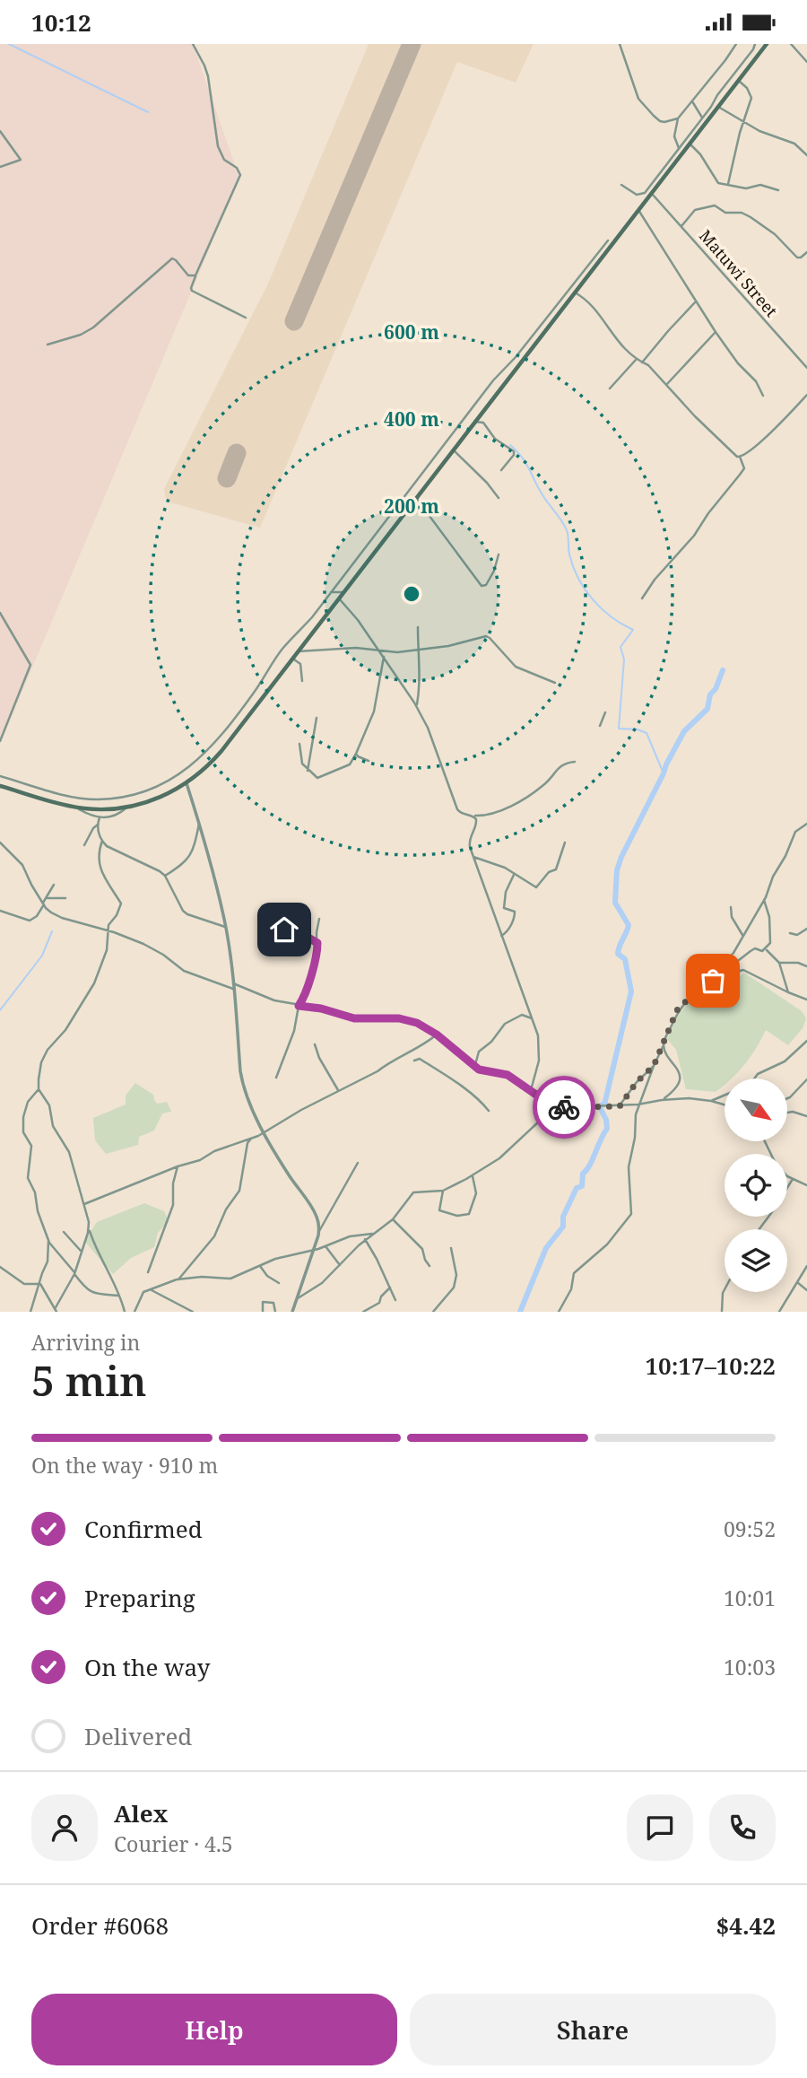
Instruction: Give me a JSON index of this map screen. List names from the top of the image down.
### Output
{
  "streets": {
    "street": ["Matuwi Street"]
  },
  "north": "bottom right",
  "page": {
    "status": "10:12",
    "heading": ["5 min", "Arriving in", "10:17–10:22"],
    "panel": [
      "Alex",
      "Courier · 4.5",
      "Order #6068",
      "$4.42"
    ],
    "bar": "On the way · 910 m",
    "list": [
      ["Confirmed", "09:52"],
      ["Preparing", "10:01"],
      ["On the way", "10:03"],
      "Delivered"
    ],
    "buttons": ["Help", "Share"]
  },
  "rings": ["600 m", "400 m", "200 m"]
}
